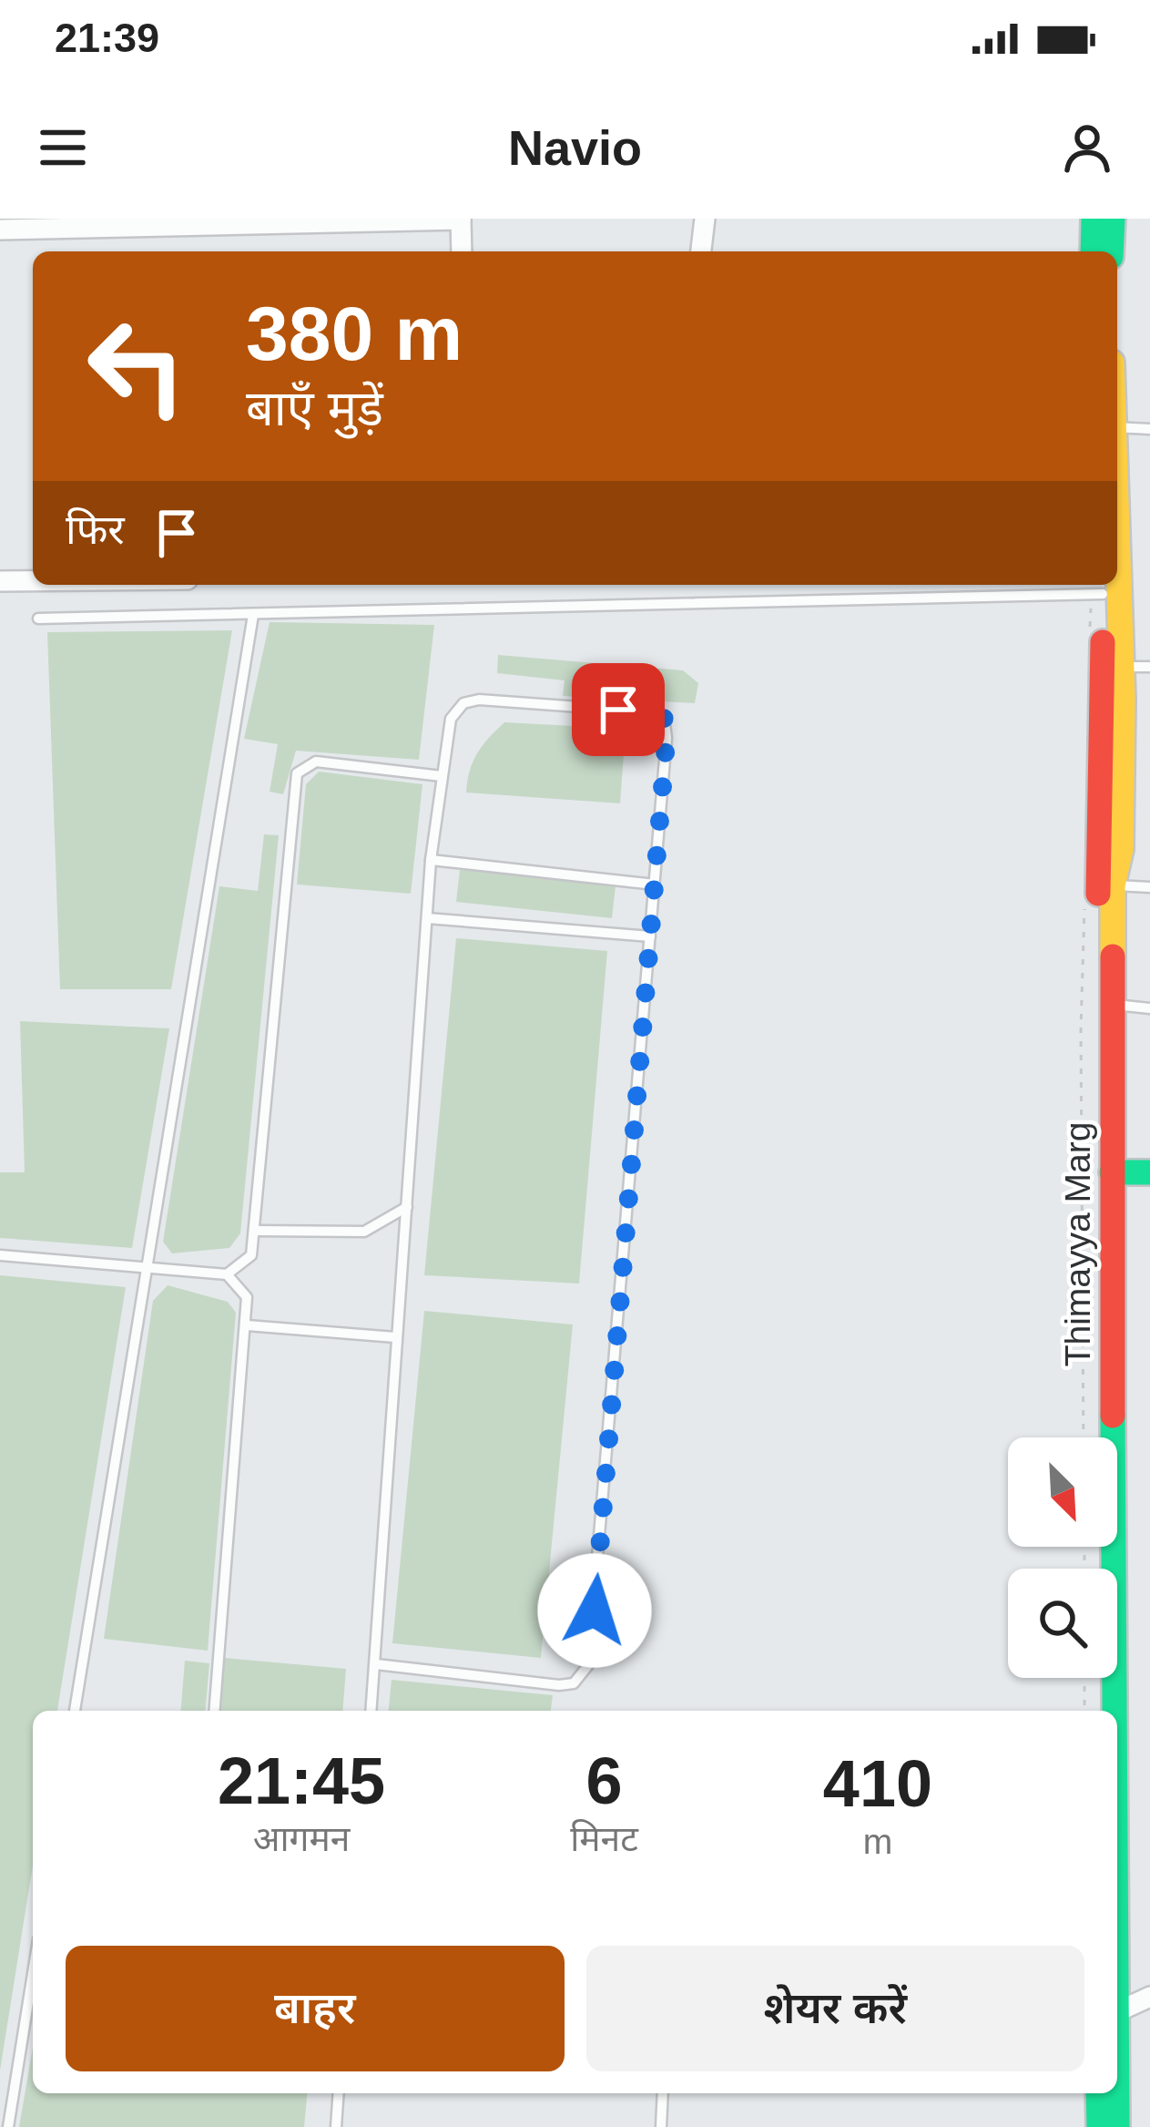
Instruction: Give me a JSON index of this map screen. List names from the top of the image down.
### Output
{
  "streets": {
    "street": ["Thimayya Marg"]
  },
  "north": "bottom right",
  "page": {
    "status": "21:39",
    "header": "Navio",
    "turn": ["380 m", "बाएँ मुड़ें"],
    "then": "फिर",
    "eta": [
      "21:45",
      "आगमन",
      "6",
      "मिनट",
      "410",
      "m"
    ],
    "buttons": ["बाहर", "शेयर करें"]
  }
}
